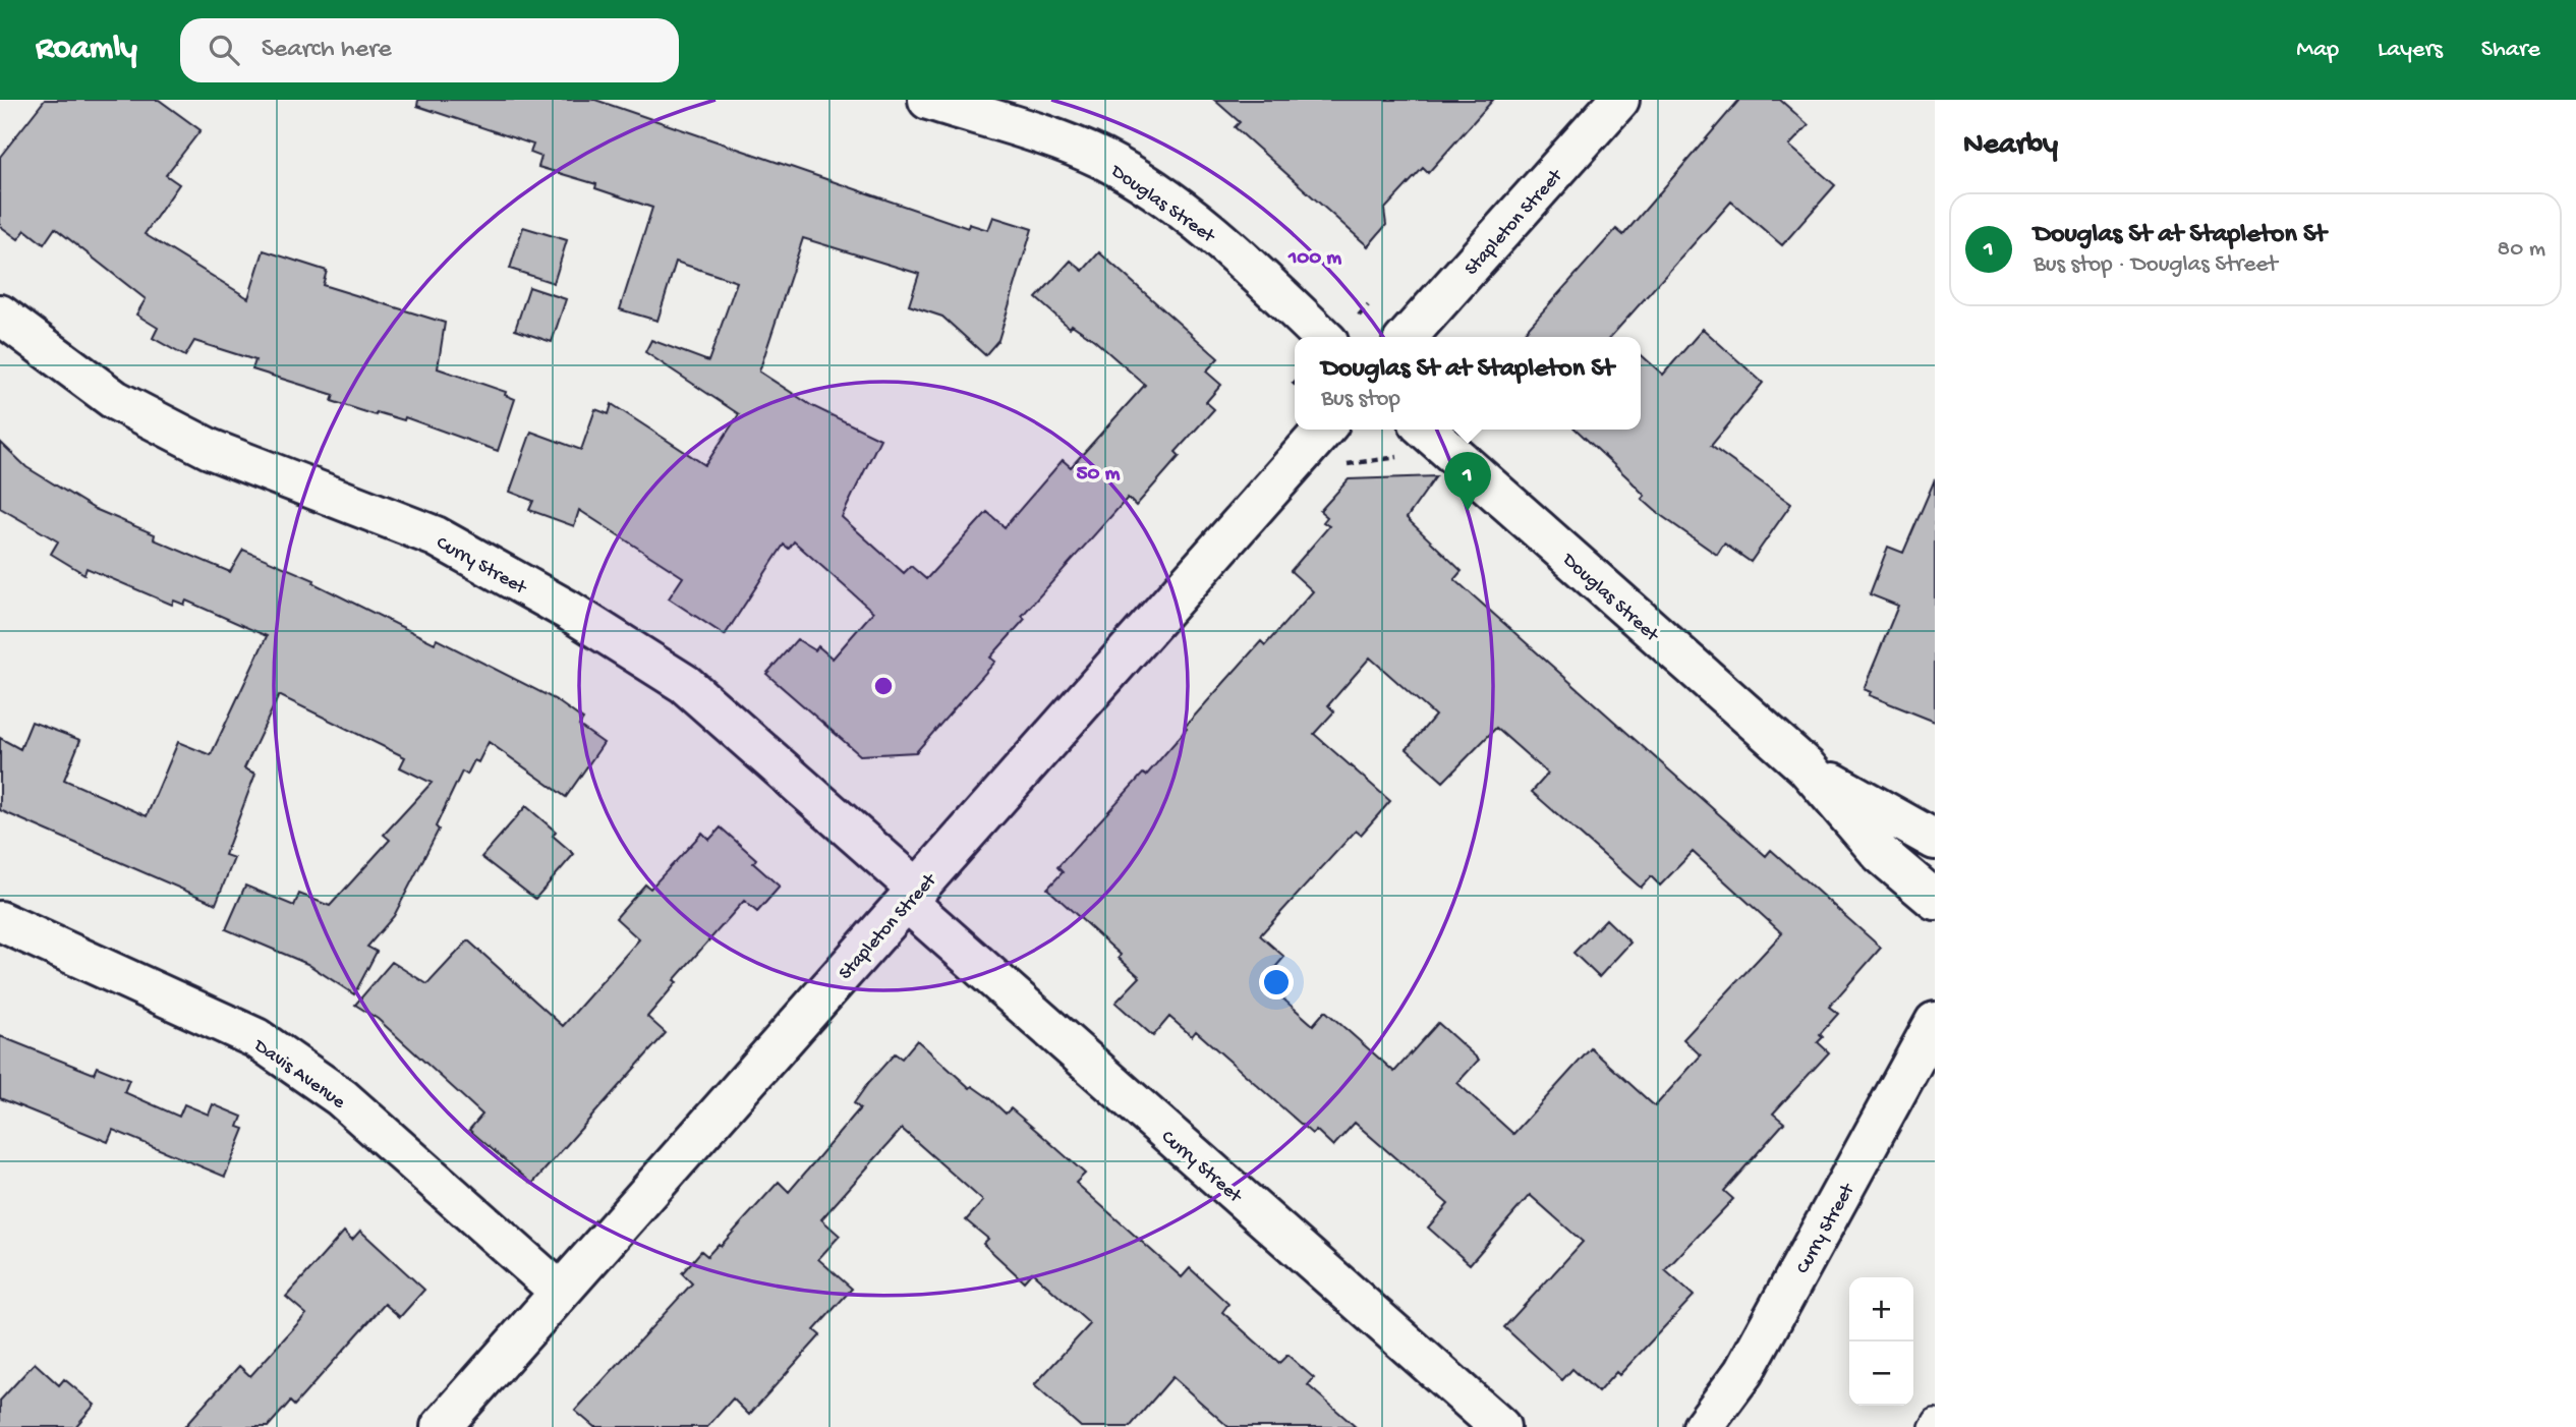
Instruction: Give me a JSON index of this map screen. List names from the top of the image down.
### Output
{
  "streets": {
    "street": [
      "Douglas Street",
      "Stapleton Street",
      "Curry Street",
      "Davis Avenue"
    ]
  },
  "crossings": [
    ["Stapleton Street", "Curry Street"],
    ["Stapleton Street", "Davis Avenue"]
  ],
  "page": {
    "header": "Roamly",
    "search": "Search here",
    "nav": ["Map", "Layers", "Share"],
    "heading": "Nearby",
    "list": [
      {
        "mark": "1",
        "name": "Douglas St at Stapleton St",
        "note": "Bus stop · Douglas Street",
        "value": "80 m"
      }
    ],
    "popup": ["Douglas St at Stapleton St", "Bus stop"],
    "pins": "1",
    "map_buttons": ["+", "−"]
  },
  "rings": ["100 m", "50 m"]
}
